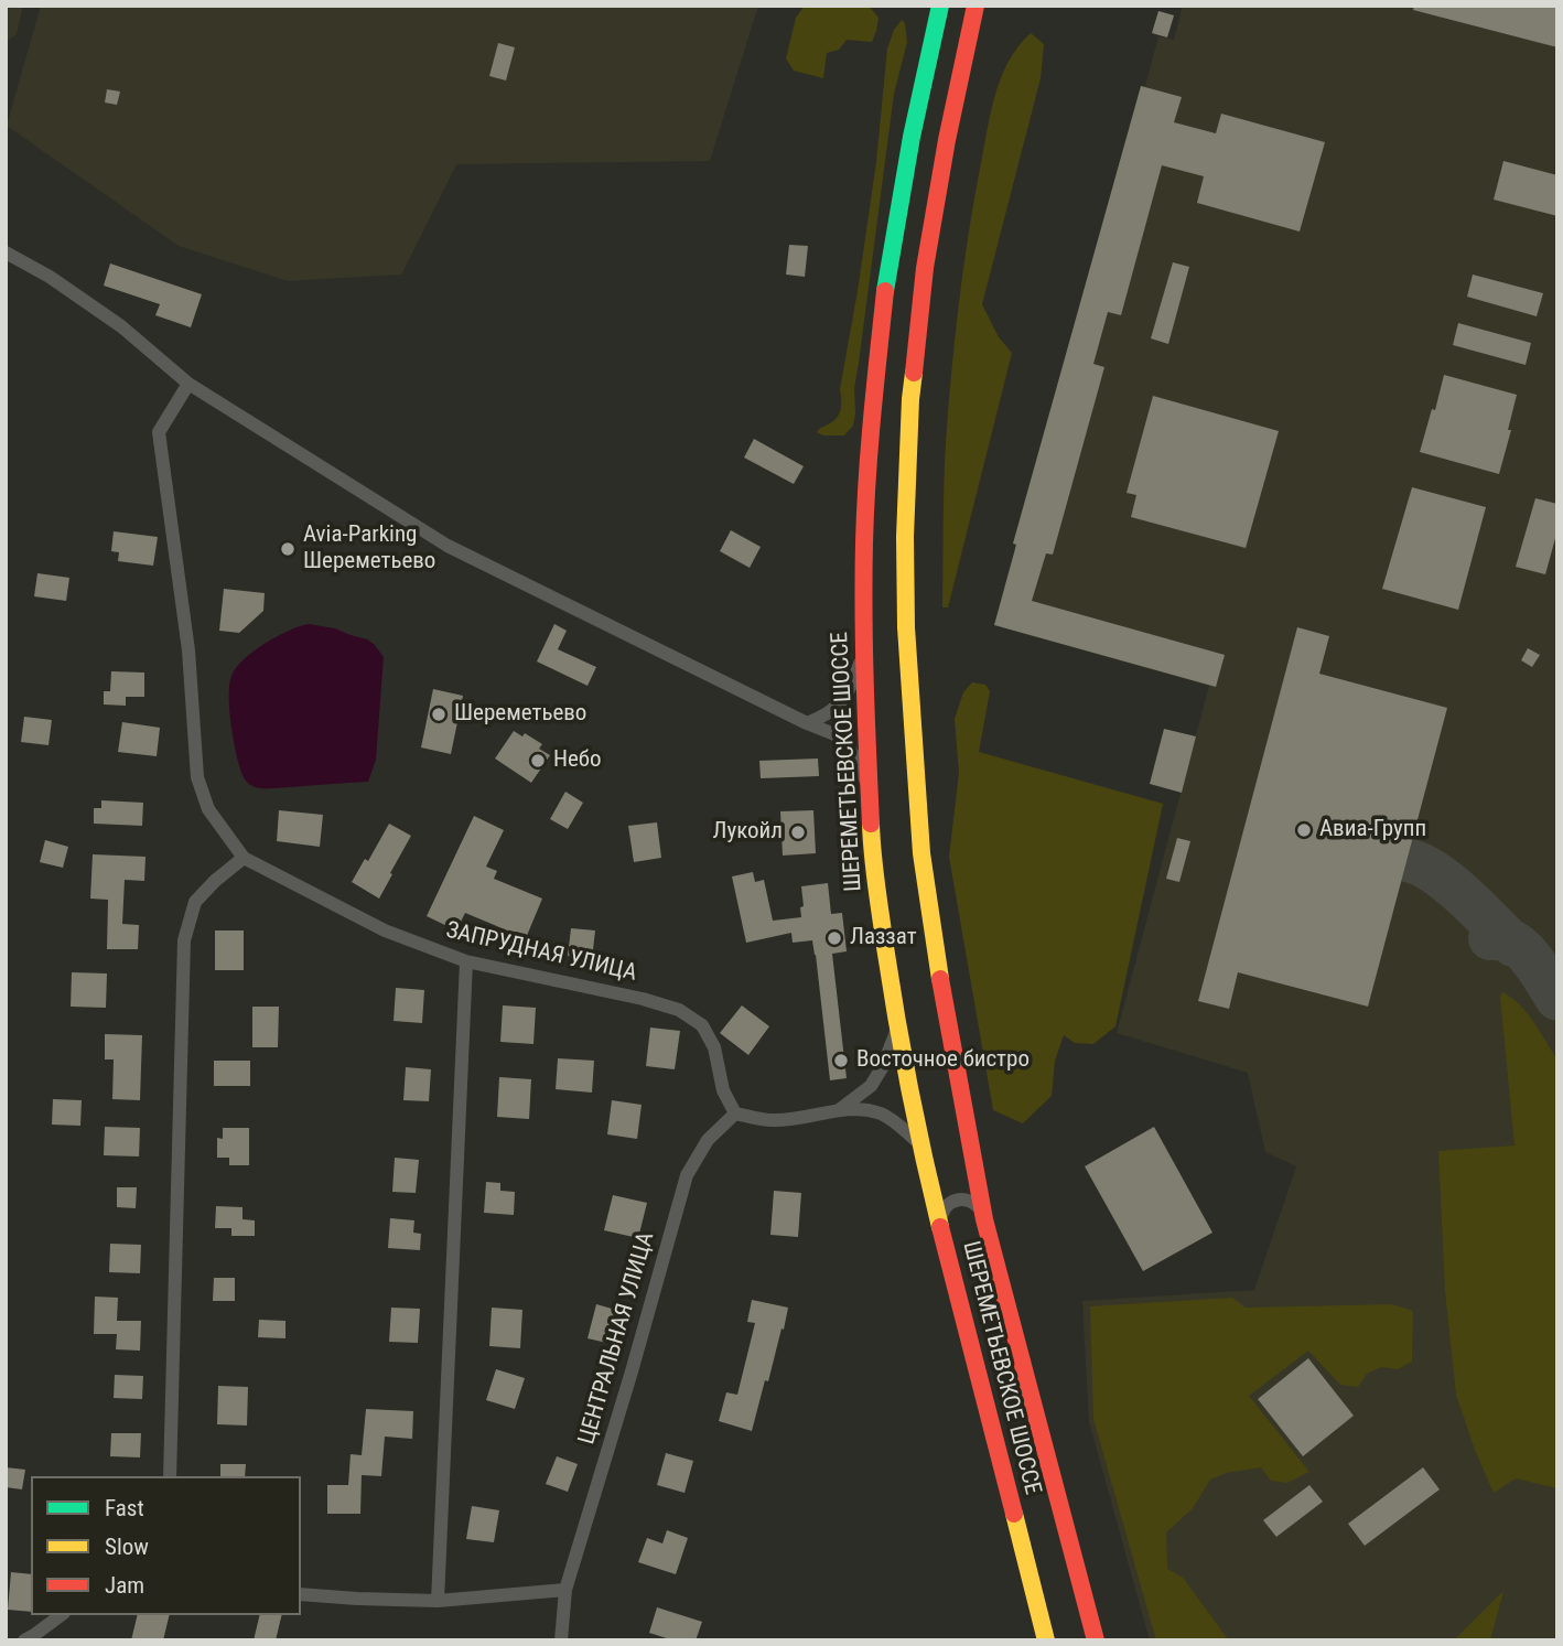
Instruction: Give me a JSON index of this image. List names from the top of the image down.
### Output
{
  "streets": {
    "main road": ["ШЕРЕМЕТЬЕВСКОЕ ШОССЕ"],
    "street": ["ЗАПРУДНАЯ УЛИЦА", "ЦЕНТРАЛЬНАЯ УЛИЦА"]
  },
  "crossings": [
    ["ЗАПРУДНАЯ УЛИЦА", "ЦЕНТРАЛЬНАЯ УЛИЦА"]
  ],
  "places": [
    "Avia-Parking Шереметьево",
    "Шереметьево",
    "Небо",
    "Авиа-Групп",
    "Лукойл",
    "Лаззат",
    "Восточное бистро"
  ],
  "legend": ["Fast", "Slow", "Jam"]
}
